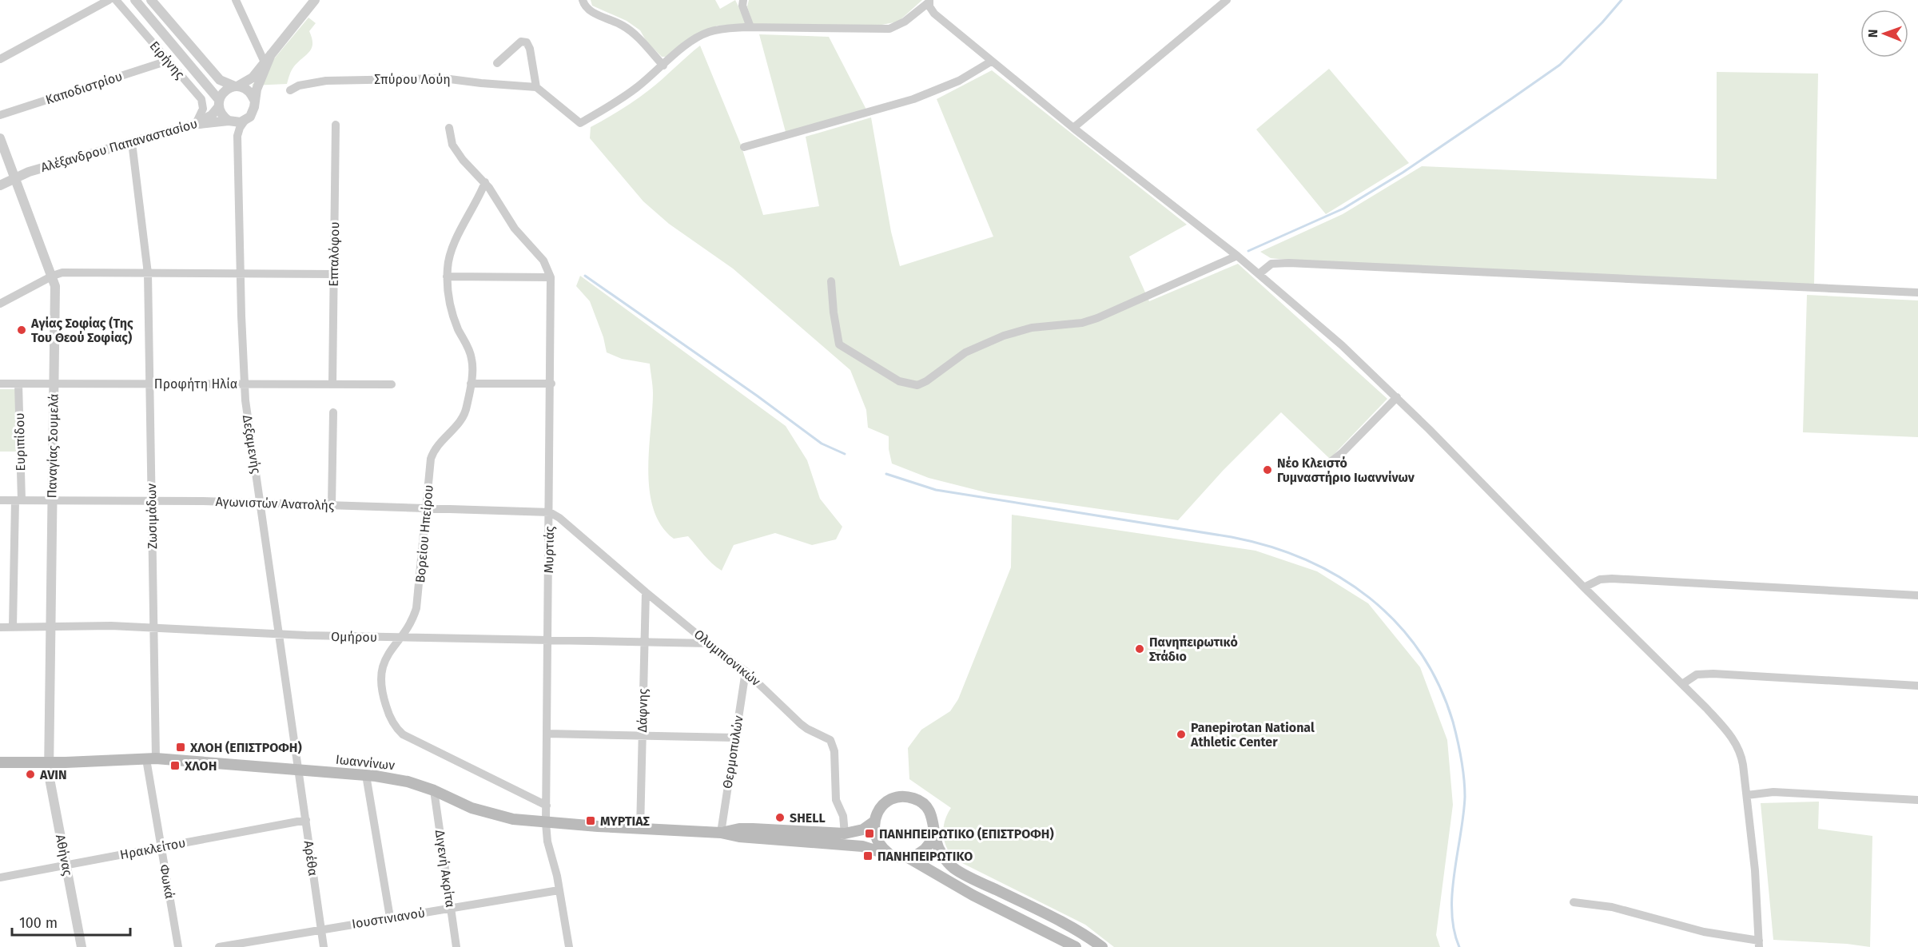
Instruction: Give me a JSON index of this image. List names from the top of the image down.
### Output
{
  "streets": {
    "main road": ["Ιωαννίνων"],
    "street": [
      "Ειρήνης",
      "Σπύρου Λούη",
      "Καποδιστρίου",
      "Αλέξανδρου Παπαναστασίου",
      "Επταλόφου",
      "Προφήτη Ηλία",
      "Ευριπίδου",
      "Δεξαμενής",
      "Παναγίας Σουμελά",
      "Αγωνιστών Ανατολής",
      "Ζωσιμάδων",
      "Βορείου Ηπείρου",
      "Μυρτιάς",
      "Ομήρου",
      "Ολυμπιονικών",
      "Δάφνης",
      "Θερμοπυλών",
      "Ηρακλείτου",
      "Αθήνας",
      "Αρέθα",
      "Διγενή Ακρίτα",
      "Φωκά",
      "Ιουστινιανού"
    ]
  },
  "crossings": [
    ["Ειρήνης", "Καποδιστρίου"],
    ["Ειρήνης", "Αλέξανδρου Παπαναστασίου"],
    ["Αλέξανδρου Παπαναστασίου", "Δεξαμενής"],
    ["Αλέξανδρου Παπαναστασίου", "Παναγίας Σουμελά"],
    ["Αλέξανδρου Παπαναστασίου", "Ζωσιμάδων"],
    ["Επταλόφου", "Προφήτη Ηλία"],
    ["Προφήτη Ηλία", "Ευριπίδου"],
    ["Προφήτη Ηλία", "Δεξαμενής"],
    ["Προφήτη Ηλία", "Παναγίας Σουμελά"],
    ["Προφήτη Ηλία", "Ζωσιμάδων"],
    ["Ευριπίδου", "Αγωνιστών Ανατολής"],
    ["Ευριπίδου", "Ομήρου"],
    ["Δεξαμενής", "Αγωνιστών Ανατολής"],
    ["Δεξαμενής", "Ομήρου"],
    ["Δεξαμενής", "Ιωαννίνων"],
    ["Δεξαμενής", "Αρέθα"],
    ["Παναγίας Σουμελά", "Αγωνιστών Ανατολής"],
    ["Παναγίας Σουμελά", "Ομήρου"],
    ["Παναγίας Σουμελά", "Ιωαννίνων"],
    ["Παναγίας Σουμελά", "Αθήνας"],
    ["Αγωνιστών Ανατολής", "Ζωσιμάδων"],
    ["Αγωνιστών Ανατολής", "Βορείου Ηπείρου"],
    ["Αγωνιστών Ανατολής", "Μυρτιάς"],
    ["Αγωνιστών Ανατολής", "Ολυμπιονικών"],
    ["Ζωσιμάδων", "Ομήρου"],
    ["Ζωσιμάδων", "Ιωαννίνων"],
    ["Ζωσιμάδων", "Φωκά"],
    ["Βορείου Ηπείρου", "Μυρτιάς"],
    ["Βορείου Ηπείρου", "Ομήρου"],
    ["Μυρτιάς", "Ομήρου"],
    ["Μυρτιάς", "Ολυμπιονικών"],
    ["Μυρτιάς", "Ιωαννίνων"],
    ["Μυρτιάς", "Ιουστινιανού"],
    ["Ομήρου", "Ολυμπιονικών"],
    ["Ομήρου", "Δάφνης"],
    ["Ολυμπιονικών", "Δάφνης"],
    ["Ολυμπιονικών", "Θερμοπυλών"],
    ["Δάφνης", "Ιωαννίνων"],
    ["Θερμοπυλών", "Ιωαννίνων"],
    ["Ιωαννίνων", "Αθήνας"],
    ["Ιωαννίνων", "Αρέθα"],
    ["Ιωαννίνων", "Διγενή Ακρίτα"],
    ["Ιωαννίνων", "Φωκά"],
    ["Ηρακλείτου", "Αθήνας"],
    ["Ηρακλείτου", "Αρέθα"],
    ["Ηρακλείτου", "Φωκά"],
    ["Αρέθα", "Ιουστινιανού"],
    ["Διγενή Ακρίτα", "Ιουστινιανού"]
  ],
  "places": {
    "other": [
      "Αγίας Σοφίας (Της Του Θεού Σοφίας)",
      "Νέο Κλειστό Γυμναστήριο Ιωαννίνων",
      "Πανηπειρωτικό Στάδιο",
      "Panepirotan National Athletic Center",
      "AVIN",
      "SHELL"
    ],
    "transit": [
      "ΧΛΟΗ (ΕΠΙΣΤΡΟΦΗ)",
      "ΧΛΟΗ",
      "ΜΥΡΤΙΑΣ",
      "ΠΑΝΗΠΕΙΡΩΤΙΚΟ (ΕΠΙΣΤΡΟΦΗ)",
      "ΠΑΝΗΠΕΙΡΩΤΙΚΟ"
    ]
  },
  "scale_bar": "100 m",
  "north": "left"
}
